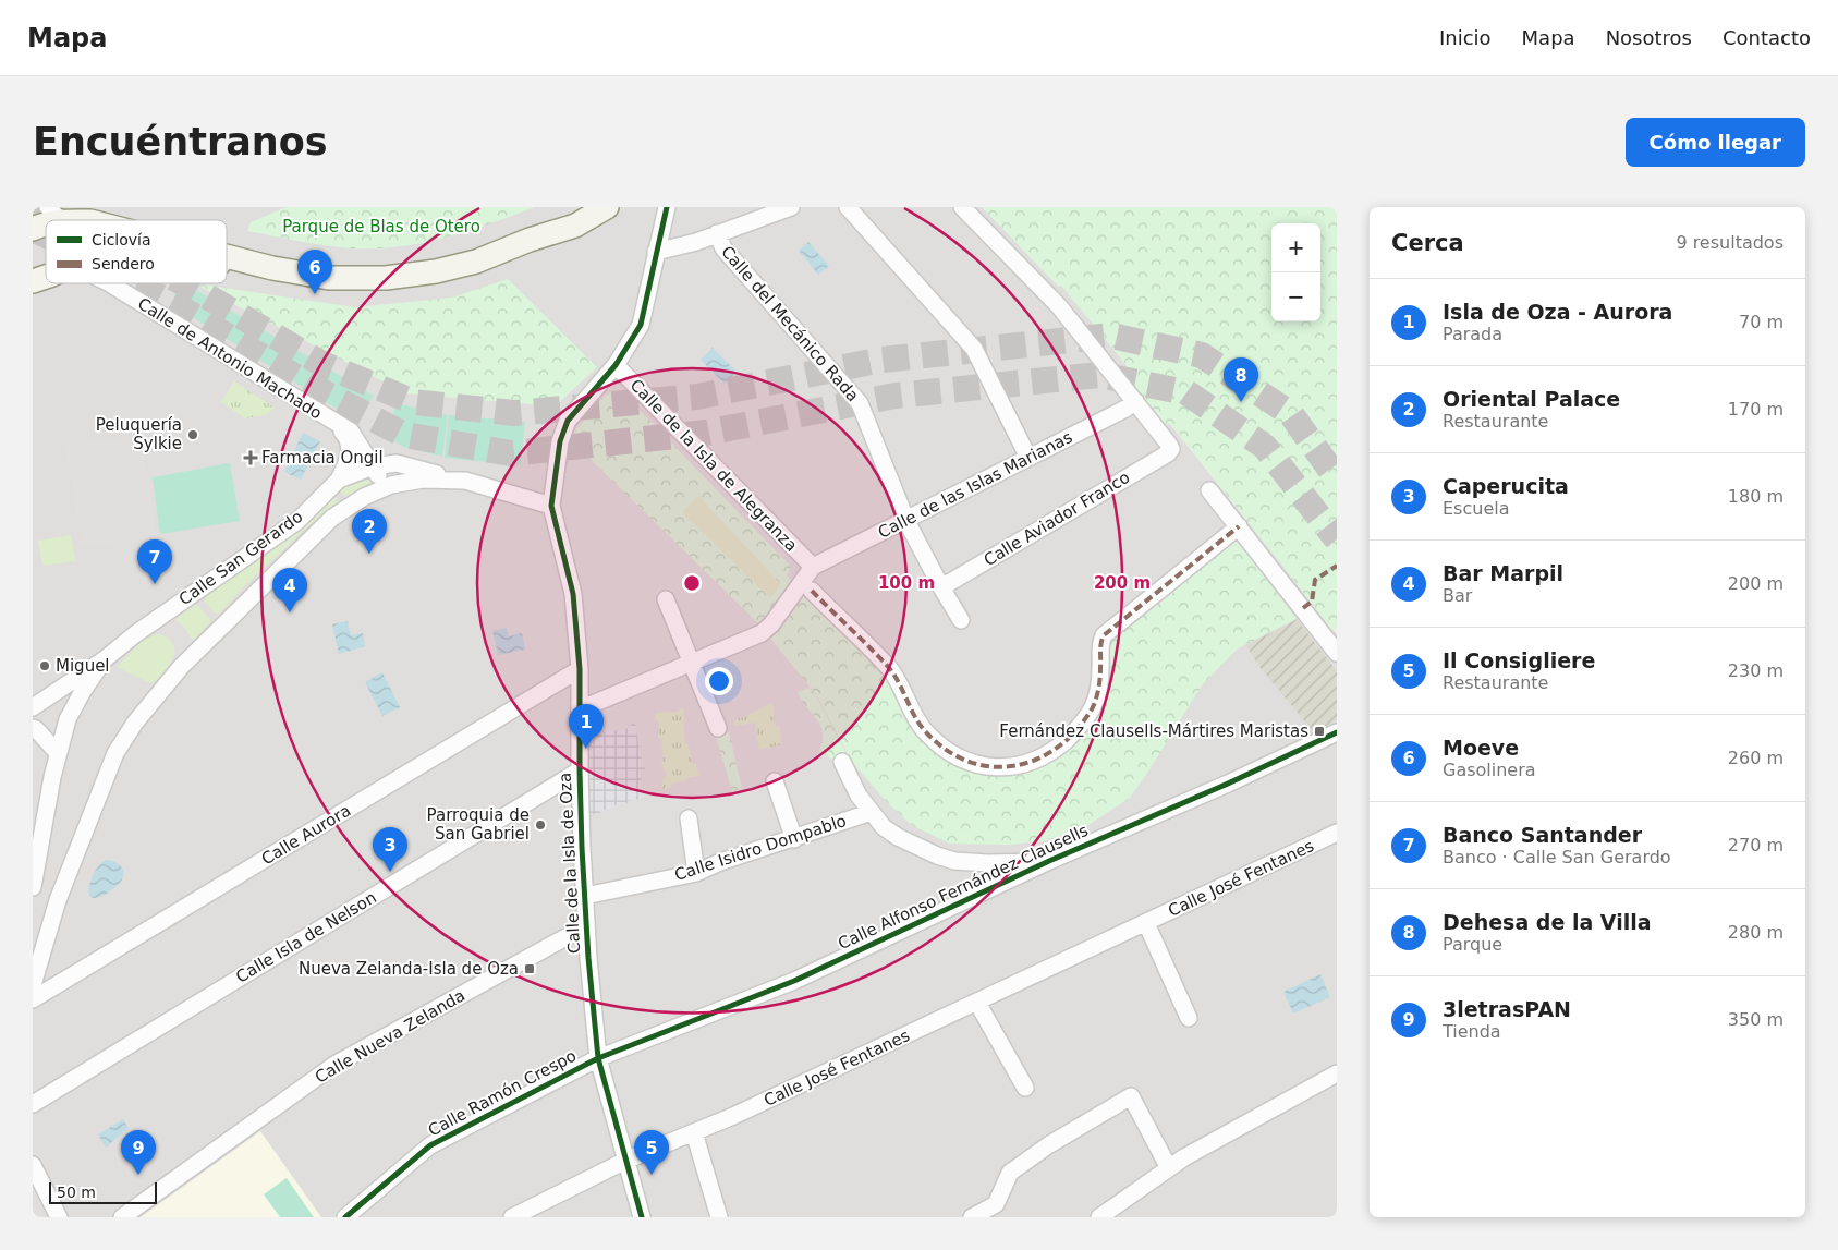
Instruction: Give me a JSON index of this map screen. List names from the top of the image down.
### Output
{
  "streets": {
    "street": [
      "Calle del Mecánico Rada",
      "Calle de Antonio Machado",
      "Calle de la Isla de Alegranza",
      "Calle de las Islas Marianas",
      "Calle Aviador Franco",
      "Calle San Gerardo",
      "Calle Aurora",
      "Calle Isidro Dompablo",
      "Calle de la Isla de Oza",
      "Calle José Fentanes",
      "Calle Alfonso Fernández Clausells",
      "Calle Isla de Nelson",
      "Calle Nueva Zelanda",
      "Calle Ramón Crespo"
    ]
  },
  "crossings": [
    ["Calle del Mecánico Rada", "Calle de las Islas Marianas"],
    ["Calle del Mecánico Rada", "Calle Aviador Franco"],
    ["Calle de Antonio Machado", "Calle San Gerardo"],
    ["Calle de la Isla de Alegranza", "Calle de las Islas Marianas"],
    ["Calle de la Isla de Alegranza", "Calle de la Isla de Oza"],
    ["Calle de las Islas Marianas", "Calle Aviador Franco"],
    ["Calle Aurora", "Calle de la Isla de Oza"],
    ["Calle Isidro Dompablo", "Calle de la Isla de Oza"],
    ["Calle de la Isla de Oza", "Calle José Fentanes"],
    ["Calle de la Isla de Oza", "Calle Alfonso Fernández Clausells"],
    ["Calle de la Isla de Oza", "Calle Isla de Nelson"],
    ["Calle de la Isla de Oza", "Calle Nueva Zelanda"],
    ["Calle de la Isla de Oza", "Calle Ramón Crespo"],
    ["Calle Alfonso Fernández Clausells", "Calle Ramón Crespo"]
  ],
  "parks": ["Parque de Blas de Otero"],
  "places": {
    "other": ["Peluquería Sylkie", "Miguel", "Parroquia de San Gabriel"],
    "health": ["Farmacia Ongil"],
    "transit": ["Fernández Clausells-Mártires Maristas", "Nueva Zelanda-Isla de Oza"]
  },
  "legend": ["Ciclovía", "Sendero"],
  "scale_bar": "50 m",
  "page": {
    "header": "Mapa",
    "nav": [
      "Inicio",
      "Mapa",
      "Nosotros",
      "Contacto"
    ],
    "buttons": "Cómo llegar",
    "title": "Encuéntranos",
    "heading": ["Cerca", "9 resultados"],
    "map_buttons": ["+", "−"],
    "pins": [
      "6",
      "8",
      "2",
      "7",
      "4",
      "1",
      "3",
      "5",
      "9"
    ],
    "list": [
      {
        "mark": "1",
        "name": "Isla de Oza - Aurora",
        "note": "Parada",
        "value": "70 m"
      },
      {
        "mark": "2",
        "name": "Oriental Palace",
        "note": "Restaurante",
        "value": "170 m"
      },
      {
        "mark": "3",
        "name": "Caperucita",
        "note": "Escuela",
        "value": "180 m"
      },
      {
        "mark": "4",
        "name": "Bar Marpil",
        "note": "Bar",
        "value": "200 m"
      },
      {
        "mark": "5",
        "name": "Il Consigliere",
        "note": "Restaurante",
        "value": "230 m"
      },
      {
        "mark": "6",
        "name": "Moeve",
        "note": "Gasolinera",
        "value": "260 m"
      },
      {
        "mark": "7",
        "name": "Banco Santander",
        "note": "Banco · Calle San Gerardo",
        "value": "270 m"
      },
      {
        "mark": "8",
        "name": "Dehesa de la Villa",
        "note": "Parque",
        "value": "280 m"
      },
      {
        "mark": "9",
        "name": "3letrasPAN",
        "note": "Tienda",
        "value": "350 m"
      }
    ],
    "scale": "50 m"
  },
  "rings": ["100 m", "200 m"]
}
